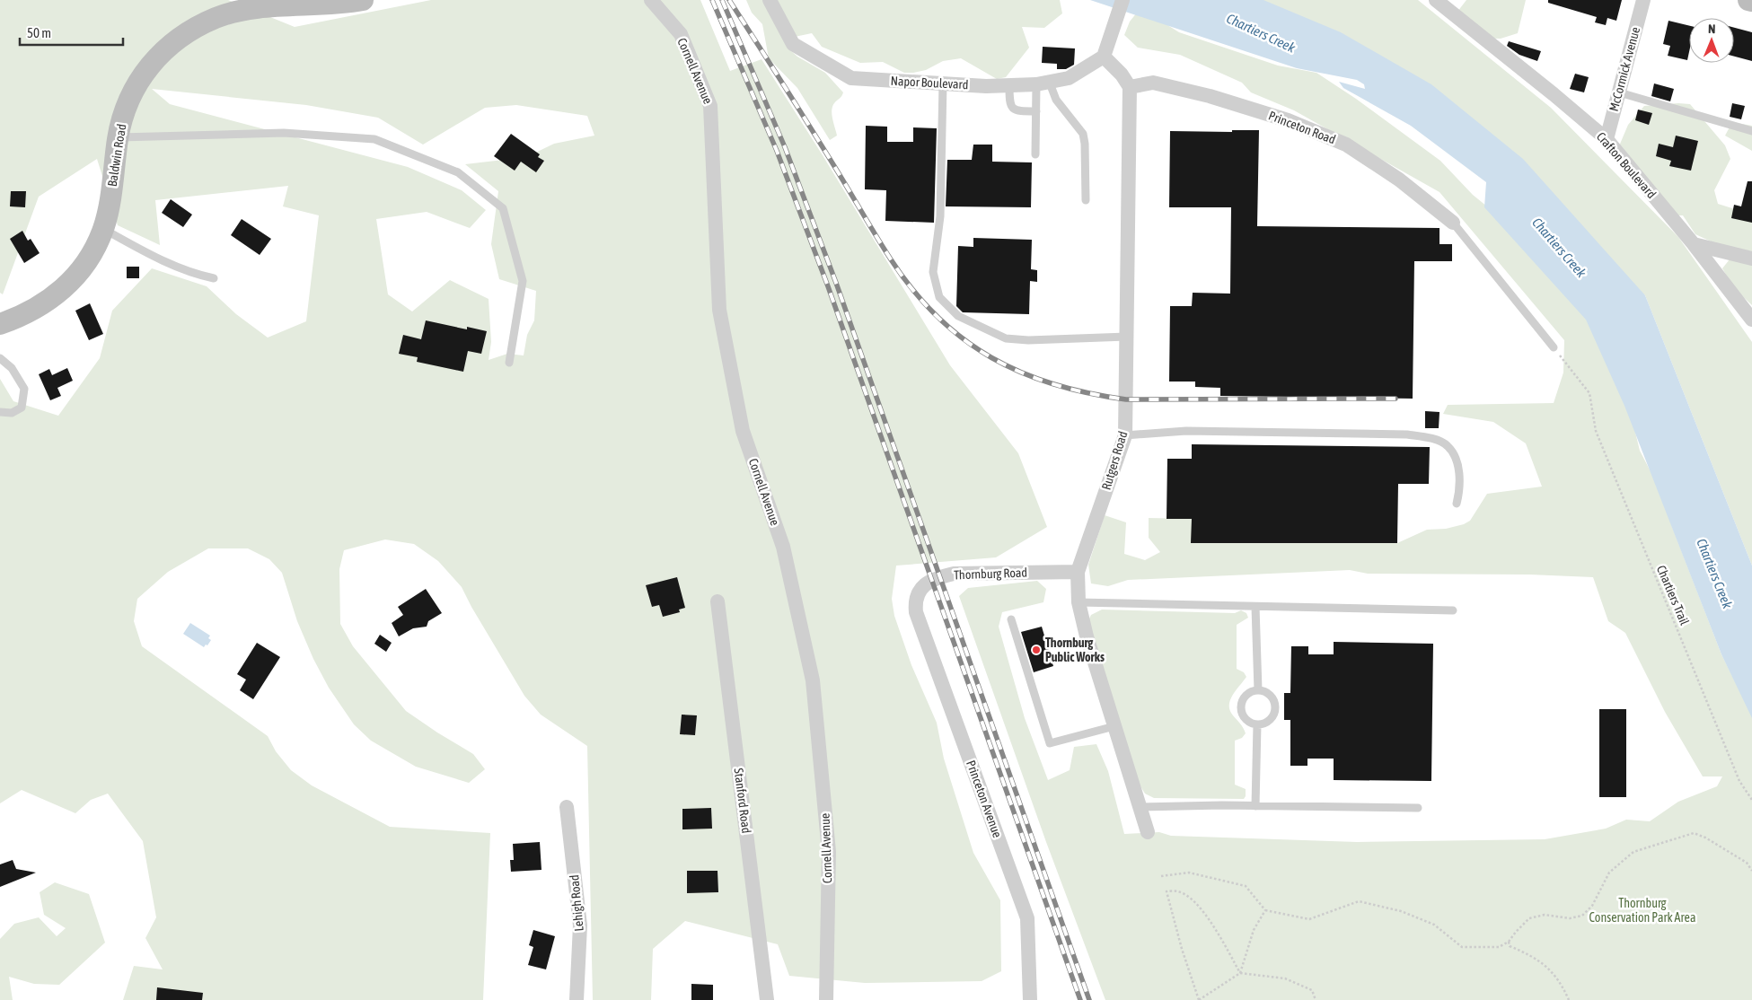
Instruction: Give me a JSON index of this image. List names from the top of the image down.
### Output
{
  "streets": {
    "street": [
      "McCormick Avenue",
      "Cornell Avenue",
      "Napor Boulevard",
      "Princeton Road",
      "Baldwin Road",
      "Crafton Boulevard",
      "Rutgers Road",
      "Thornburg Road",
      "Princeton Avenue",
      "Stanford Road",
      "Lehigh Road"
    ],
    "path": ["Chartiers Trail"]
  },
  "crossings": [
    ["McCormick Avenue", "Crafton Boulevard"],
    ["Princeton Road", "Rutgers Road"],
    ["Rutgers Road", "Thornburg Road"],
    ["Thornburg Road", "Princeton Avenue"]
  ],
  "water": ["Chartiers Creek"],
  "parks": ["Thornburg Conservation Park Area"],
  "places": ["Thornburg Public Works"],
  "scale_bar": "50 m",
  "north": "top"
}
